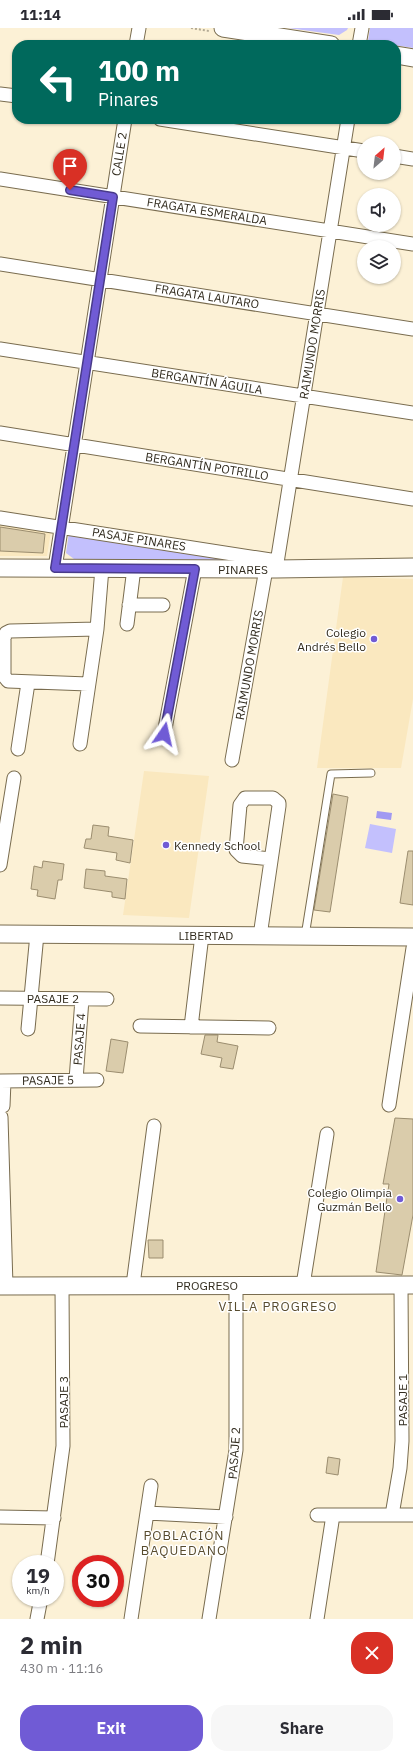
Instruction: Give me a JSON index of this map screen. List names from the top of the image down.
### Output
{
  "streets": {
    "street": [
      "CALLE 2",
      "FRAGATA ESMERALDA",
      "FRAGATA LAUTARO",
      "RAIMUNDO MORRIS",
      "BERGANTÍN ÁGUILA",
      "BERGANTÍN POTRILLO",
      "PASAJE PINARES",
      "PINARES",
      "LIBERTAD",
      "PASAJE 2",
      "PASAJE 4",
      "PASAJE 5",
      "PROGRESO",
      "PASAJE 1",
      "PASAJE 3"
    ]
  },
  "crossings": [
    ["CALLE 2", "FRAGATA ESMERALDA"],
    ["CALLE 2", "FRAGATA LAUTARO"],
    ["CALLE 2", "BERGANTÍN ÁGUILA"],
    ["CALLE 2", "BERGANTÍN POTRILLO"],
    ["CALLE 2", "PASAJE PINARES"],
    ["CALLE 2", "PINARES"],
    ["FRAGATA ESMERALDA", "RAIMUNDO MORRIS"],
    ["FRAGATA LAUTARO", "RAIMUNDO MORRIS"],
    ["RAIMUNDO MORRIS", "BERGANTÍN ÁGUILA"],
    ["RAIMUNDO MORRIS", "BERGANTÍN POTRILLO"],
    ["RAIMUNDO MORRIS", "PASAJE PINARES"],
    ["RAIMUNDO MORRIS", "PINARES"],
    ["PASAJE PINARES", "PINARES"],
    ["PASAJE 2", "PASAJE 4"],
    ["PASAJE 2", "PROGRESO"],
    ["PASAJE 4", "PASAJE 5"],
    ["PROGRESO", "PASAJE 1"],
    ["PROGRESO", "PASAJE 3"]
  ],
  "districts": ["VILLA PROGRESO", "POBLACIÓN BAQUEDANO"],
  "places": ["Colegio Andrés Bello", "Kennedy School", "Colegio Olimpia Guzmán Bello"],
  "north": "top right",
  "page": {
    "status": "11:14",
    "turn": ["100 m", "Pinares"],
    "speed": "19 km/h",
    "limit": "30",
    "heading": ["2 min", "430 m · 11:16"],
    "buttons": ["Exit", "Share"]
  }
}
